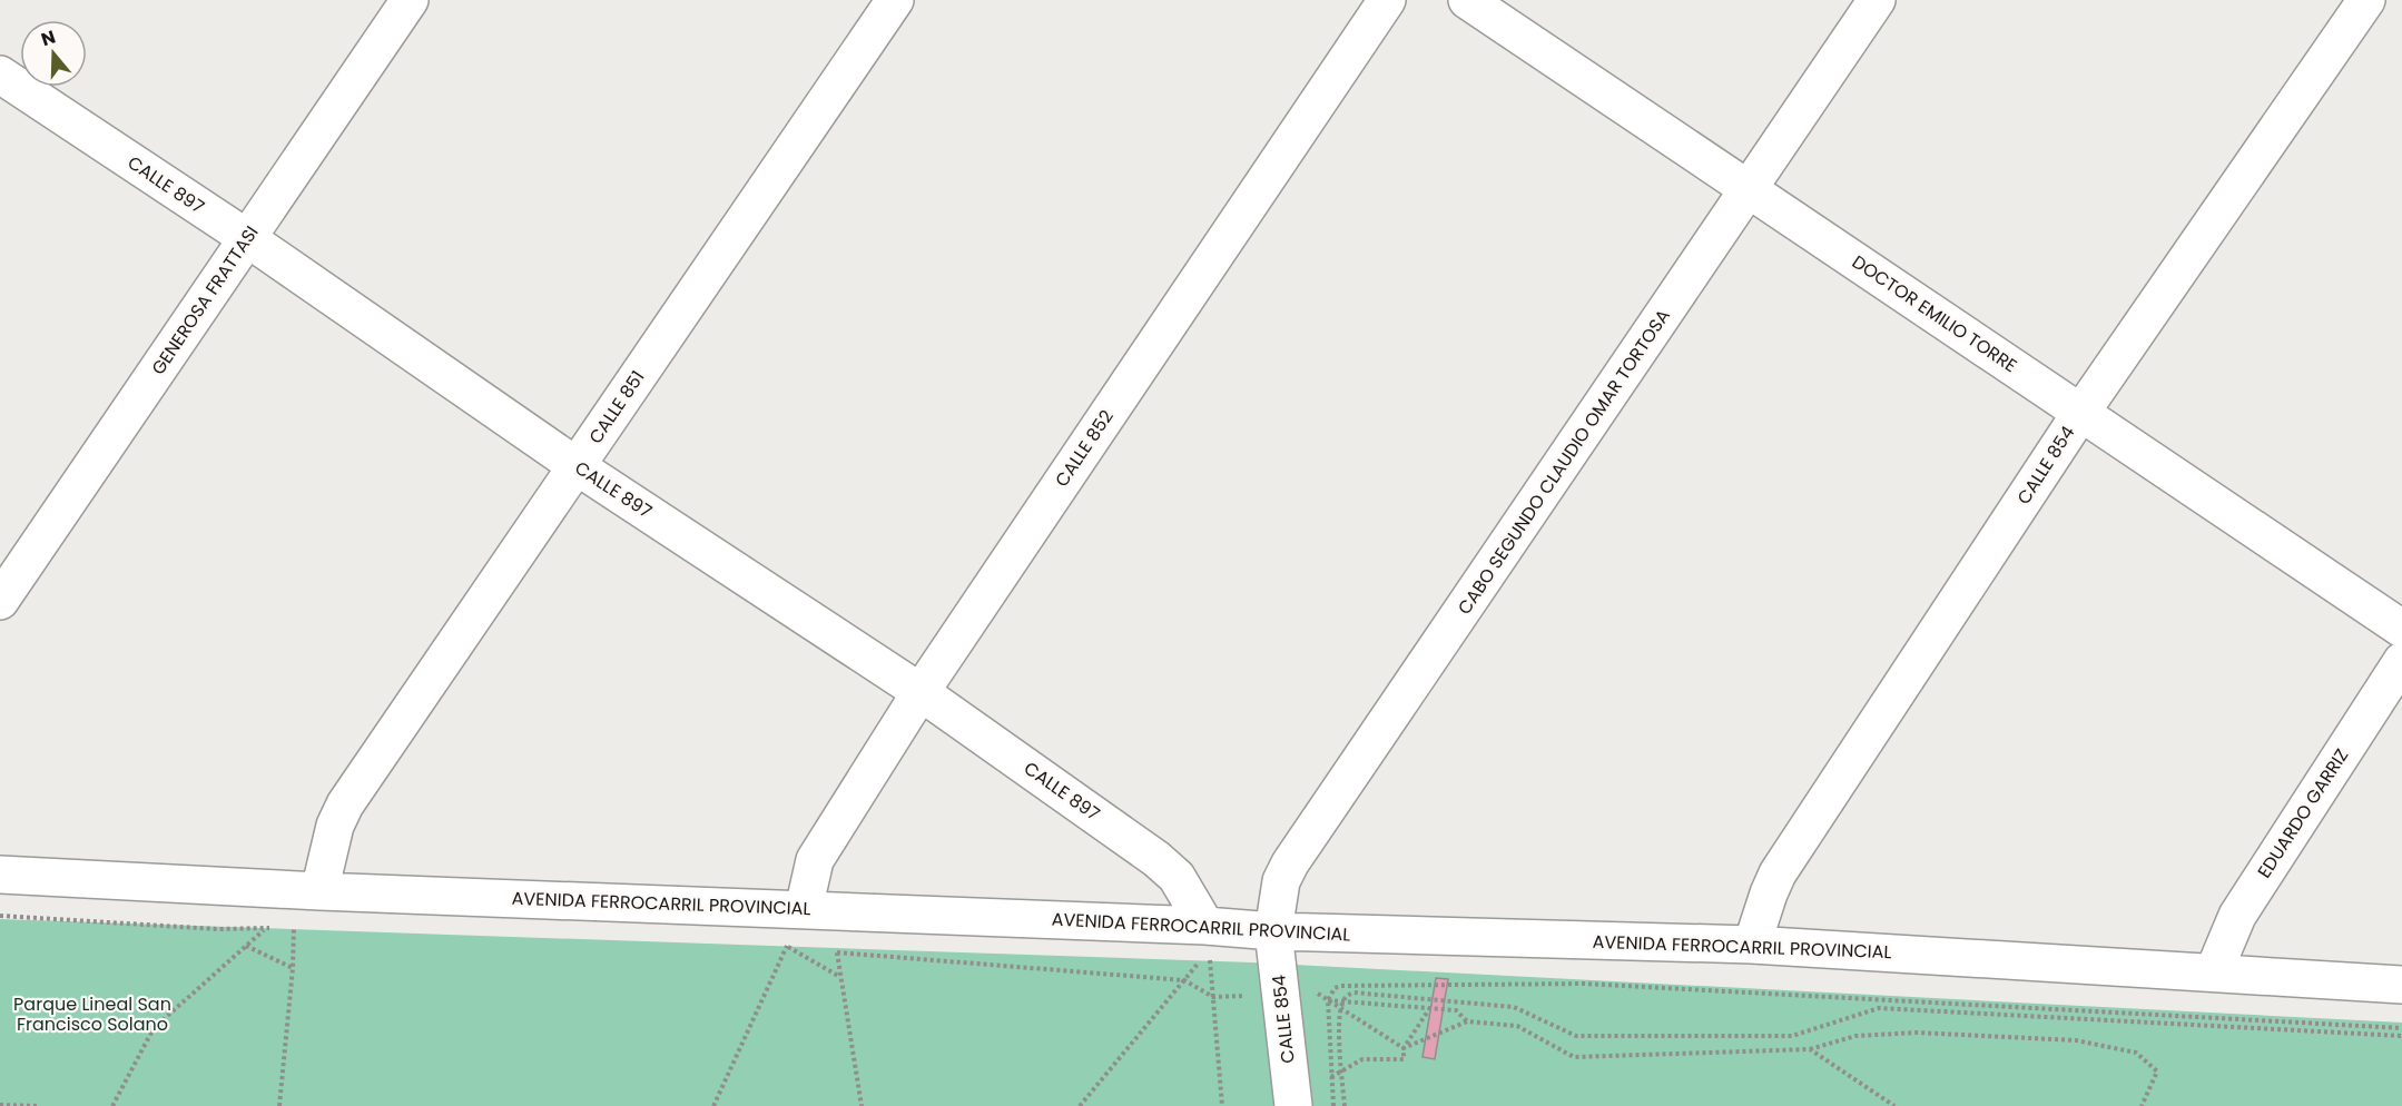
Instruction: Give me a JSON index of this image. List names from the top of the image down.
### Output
{
  "streets": {
    "street": [
      "CALLE 897",
      "GENEROSA FRATTASI",
      "DOCTOR EMILIO TORRE",
      "CALLE 851",
      "CALLE 852",
      "CABO SEGUNDO CLAUDIO OMAR TORTOSA",
      "CALLE 854",
      "EDUARDO GARRIZ",
      "AVENIDA FERROCARRIL PROVINCIAL"
    ]
  },
  "crossings": [
    ["CALLE 897", "GENEROSA FRATTASI"],
    ["CALLE 897", "CALLE 851"],
    ["CALLE 897", "CALLE 852"],
    ["CALLE 897", "AVENIDA FERROCARRIL PROVINCIAL"],
    ["DOCTOR EMILIO TORRE", "CABO SEGUNDO CLAUDIO OMAR TORTOSA"],
    ["DOCTOR EMILIO TORRE", "CALLE 854"],
    ["CALLE 851", "AVENIDA FERROCARRIL PROVINCIAL"],
    ["CALLE 852", "AVENIDA FERROCARRIL PROVINCIAL"],
    ["CABO SEGUNDO CLAUDIO OMAR TORTOSA", "CALLE 854"],
    ["CABO SEGUNDO CLAUDIO OMAR TORTOSA", "AVENIDA FERROCARRIL PROVINCIAL"],
    ["CALLE 854", "AVENIDA FERROCARRIL PROVINCIAL"],
    ["EDUARDO GARRIZ", "AVENIDA FERROCARRIL PROVINCIAL"]
  ],
  "parks": ["Parque Lineal San Francisco Solano"],
  "north": "top"
}
